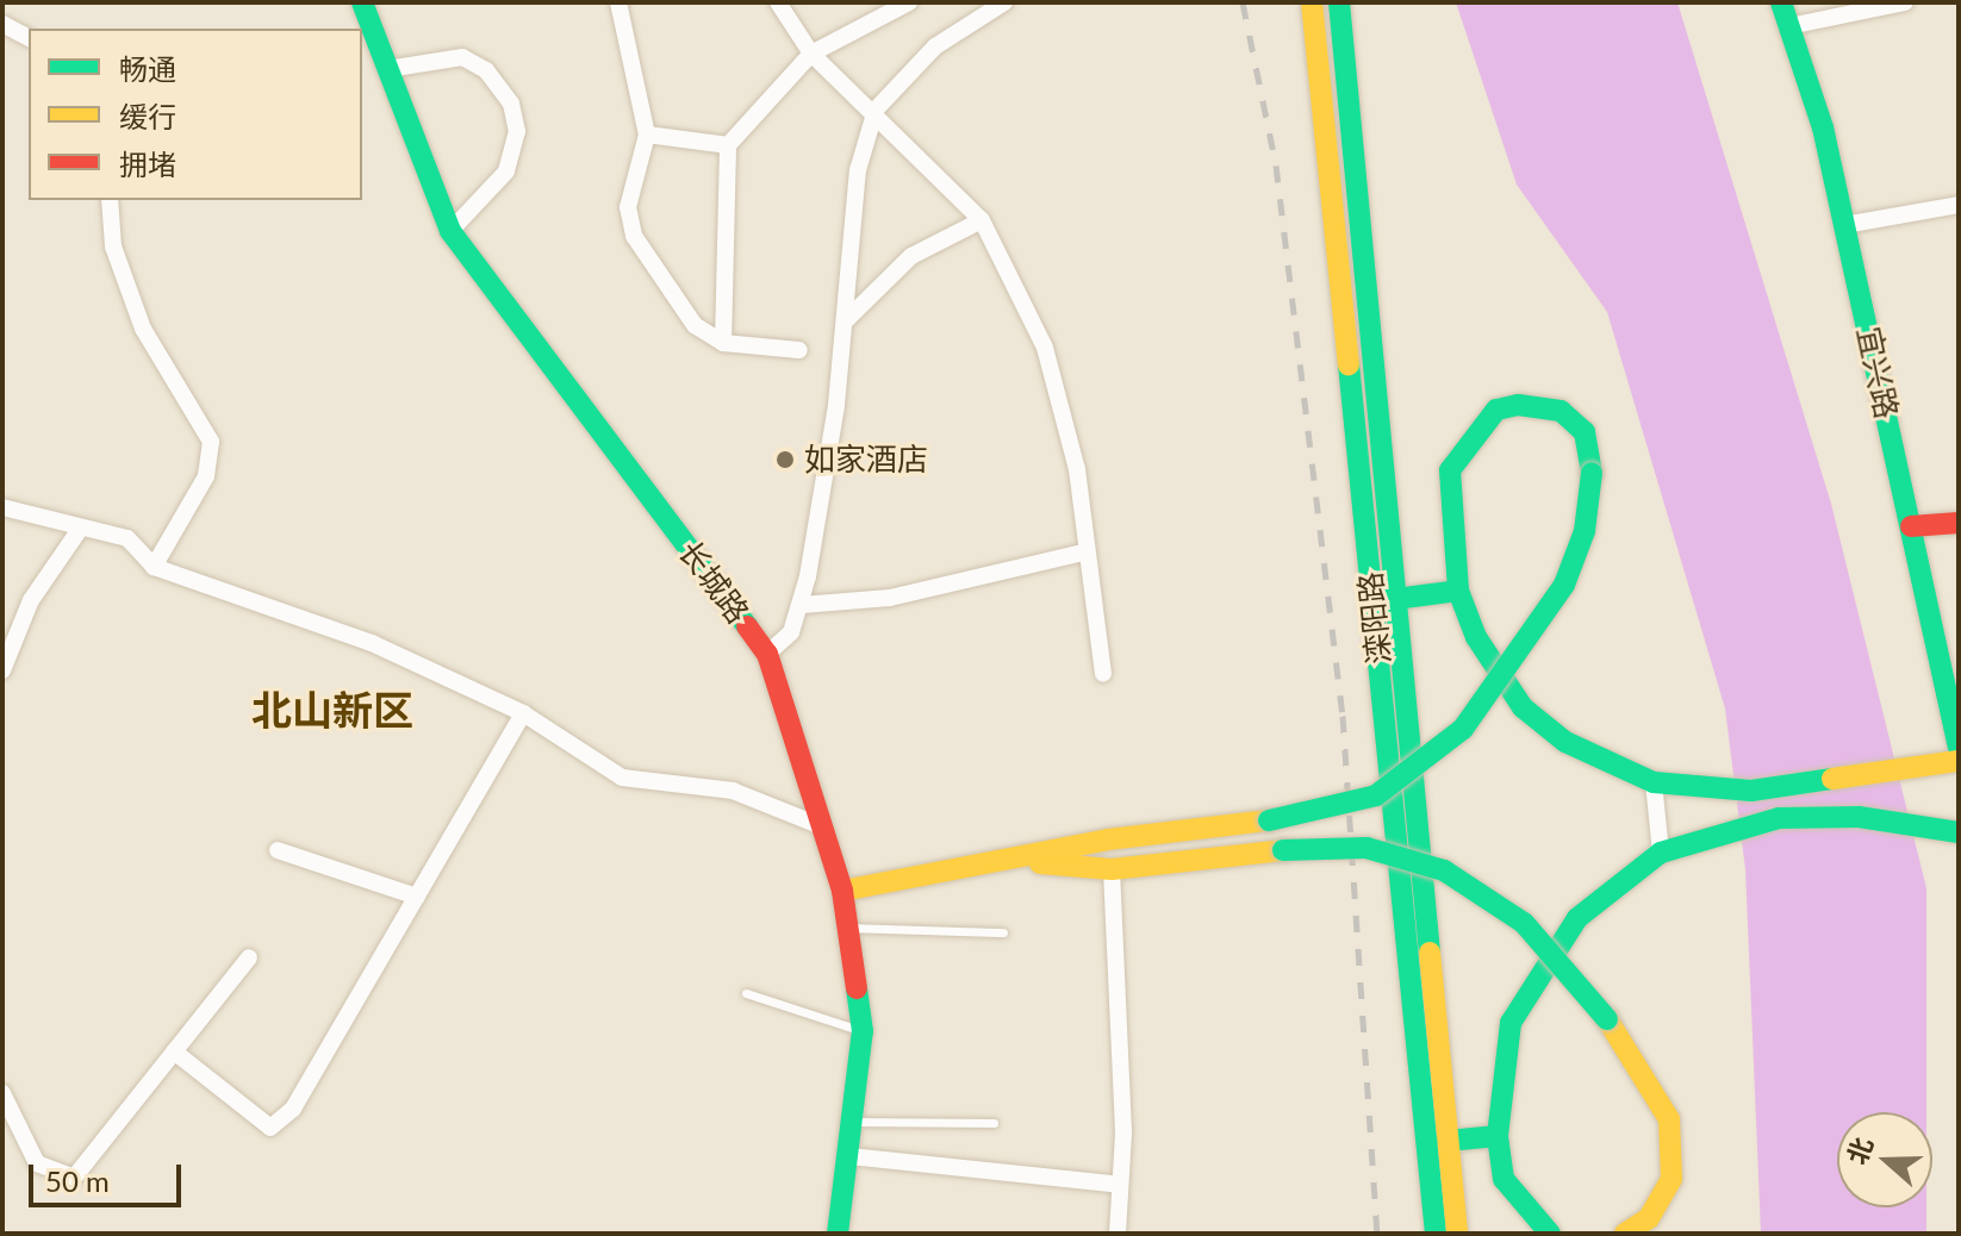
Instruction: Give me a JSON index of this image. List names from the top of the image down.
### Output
{
  "streets": {
    "street": ["宜兴路", "长城路", "滦阳路"]
  },
  "districts": ["北山新区"],
  "places": ["如家酒店"],
  "legend": ["畅通", "缓行", "拥堵"],
  "scale_bar": "50 m",
  "north": "left"
}
